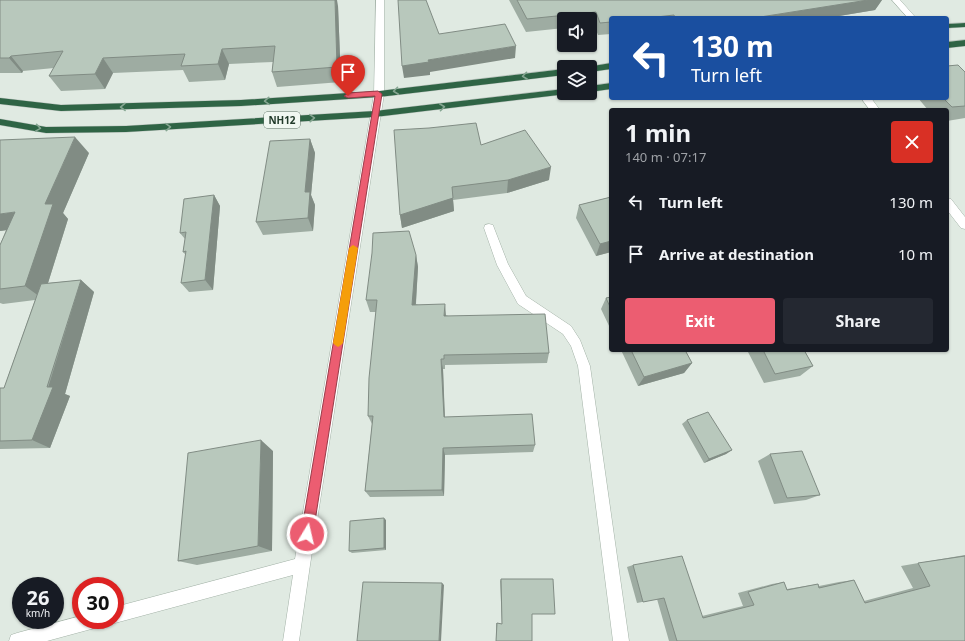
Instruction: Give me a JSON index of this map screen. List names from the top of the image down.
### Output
{
  "streets": {
    "highway": ["NH12"]
  },
  "page": {
    "turn": ["130 m", "Turn left"],
    "heading": ["1 min", "140 m · 07:17"],
    "list": [
      {
        "name": "Turn left",
        "value": "130 m"
      },
      {
        "name": "Arrive at destination",
        "value": "10 m"
      }
    ],
    "buttons": ["Exit", "Share"],
    "speed": "26 km/h",
    "limit": "30"
  }
}
